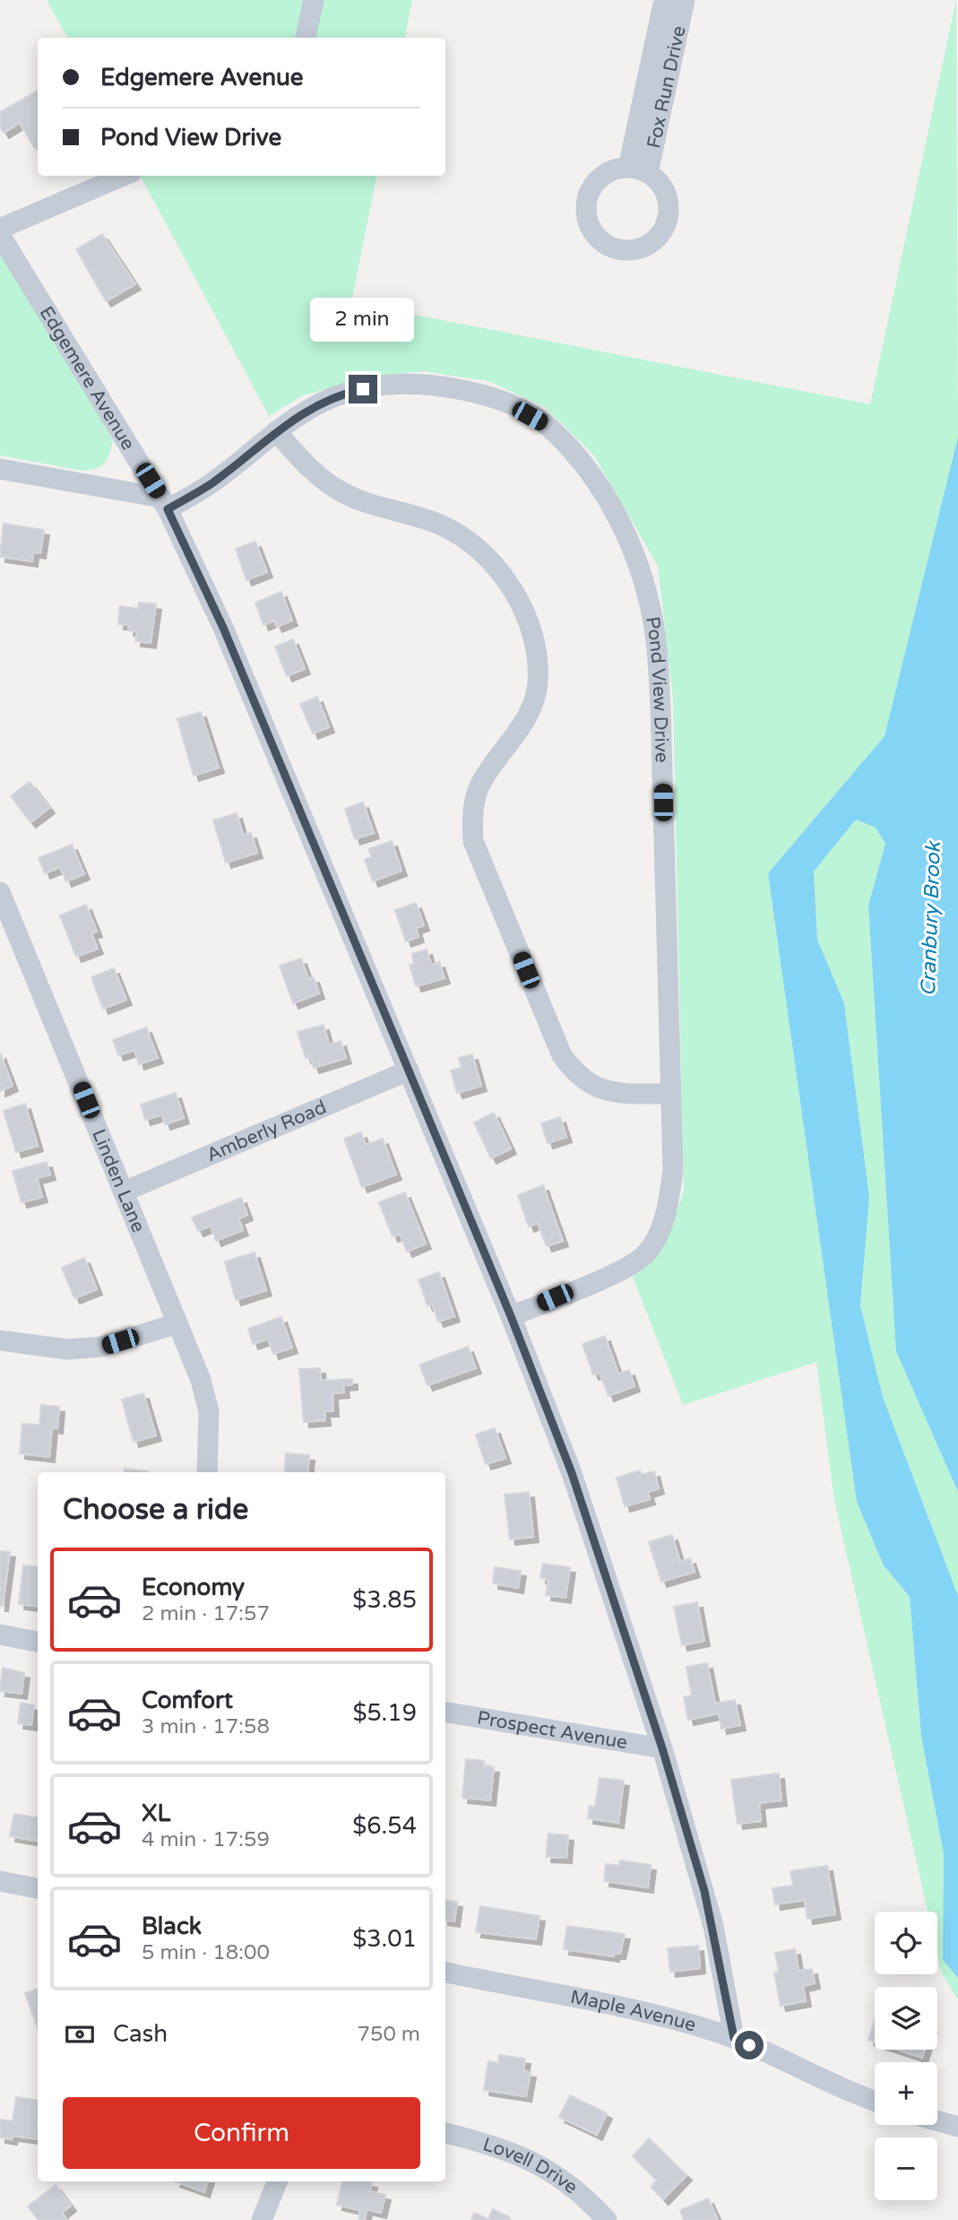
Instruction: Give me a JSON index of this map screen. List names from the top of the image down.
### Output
{
  "streets": {
    "street": [
      "Fox Run Drive",
      "Edgemere Avenue",
      "Pond View Drive",
      "Amberly Road",
      "Linden Lane",
      "Prospect Avenue",
      "Maple Avenue",
      "Lovell Drive"
    ]
  },
  "crossings": [
    ["Edgemere Avenue", "Pond View Drive"],
    ["Edgemere Avenue", "Amberly Road"],
    ["Edgemere Avenue", "Prospect Avenue"],
    ["Edgemere Avenue", "Maple Avenue"],
    ["Amberly Road", "Linden Lane"]
  ],
  "water": ["Cranbury Brook"],
  "page": {
    "banner": ["Edgemere Avenue", "Pond View Drive"],
    "bubble": "2 min",
    "heading": "Choose a ride",
    "list": [
      {
        "name": "Economy",
        "note": "2 min · 17:57",
        "value": "$3.85"
      },
      {
        "name": "Comfort",
        "note": "3 min · 17:58",
        "value": "$5.19"
      },
      {
        "name": "XL",
        "note": "4 min · 17:59",
        "value": "$6.54"
      },
      {
        "name": "Black",
        "note": "5 min · 18:00",
        "value": "$3.01"
      }
    ],
    "map_buttons": ["+", "−"],
    "pay": ["Cash", "750 m"],
    "buttons": "Confirm"
  }
}
